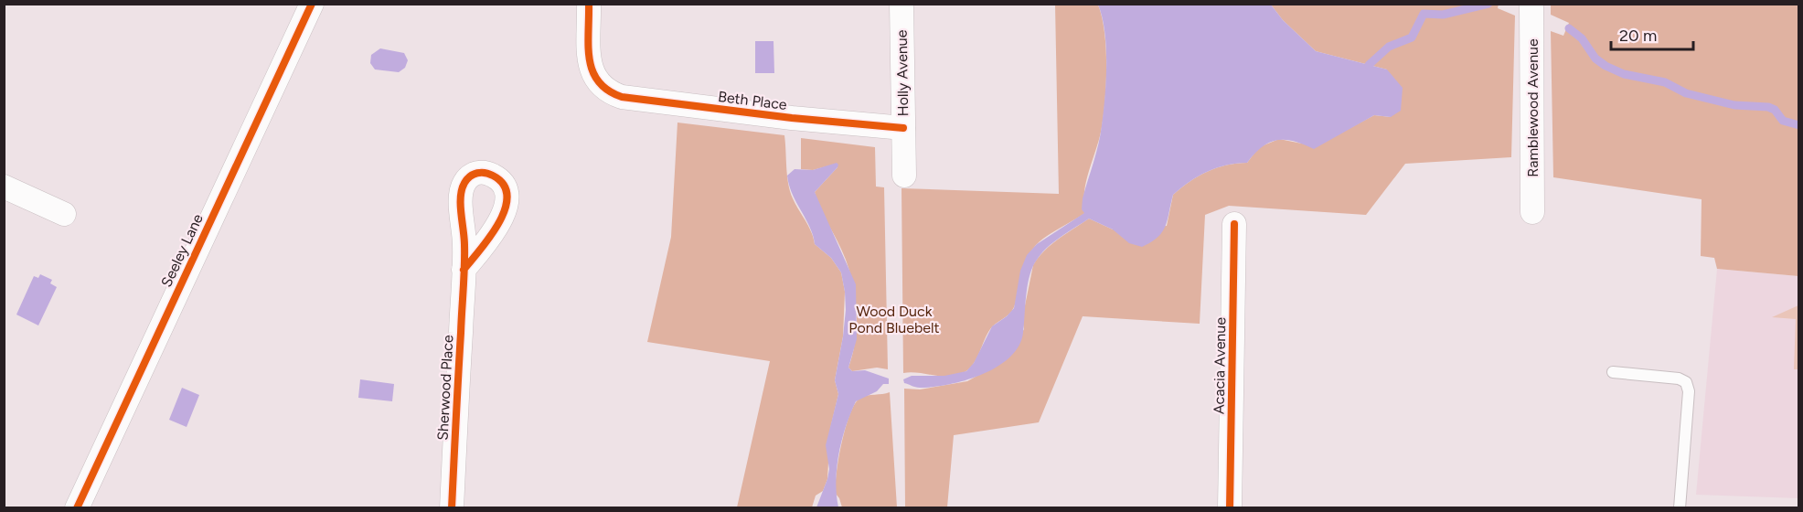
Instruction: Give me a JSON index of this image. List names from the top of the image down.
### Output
{
  "streets": {
    "street": [
      "Holly Avenue",
      "Beth Place",
      "Ramblewood Avenue",
      "Seeley Lane",
      "Acacia Avenue",
      "Sherwood Place"
    ]
  },
  "crossings": [
    ["Holly Avenue", "Beth Place"]
  ],
  "parks": ["Wood Duck Pond Bluebelt"],
  "scale_bar": "20 m"
}
